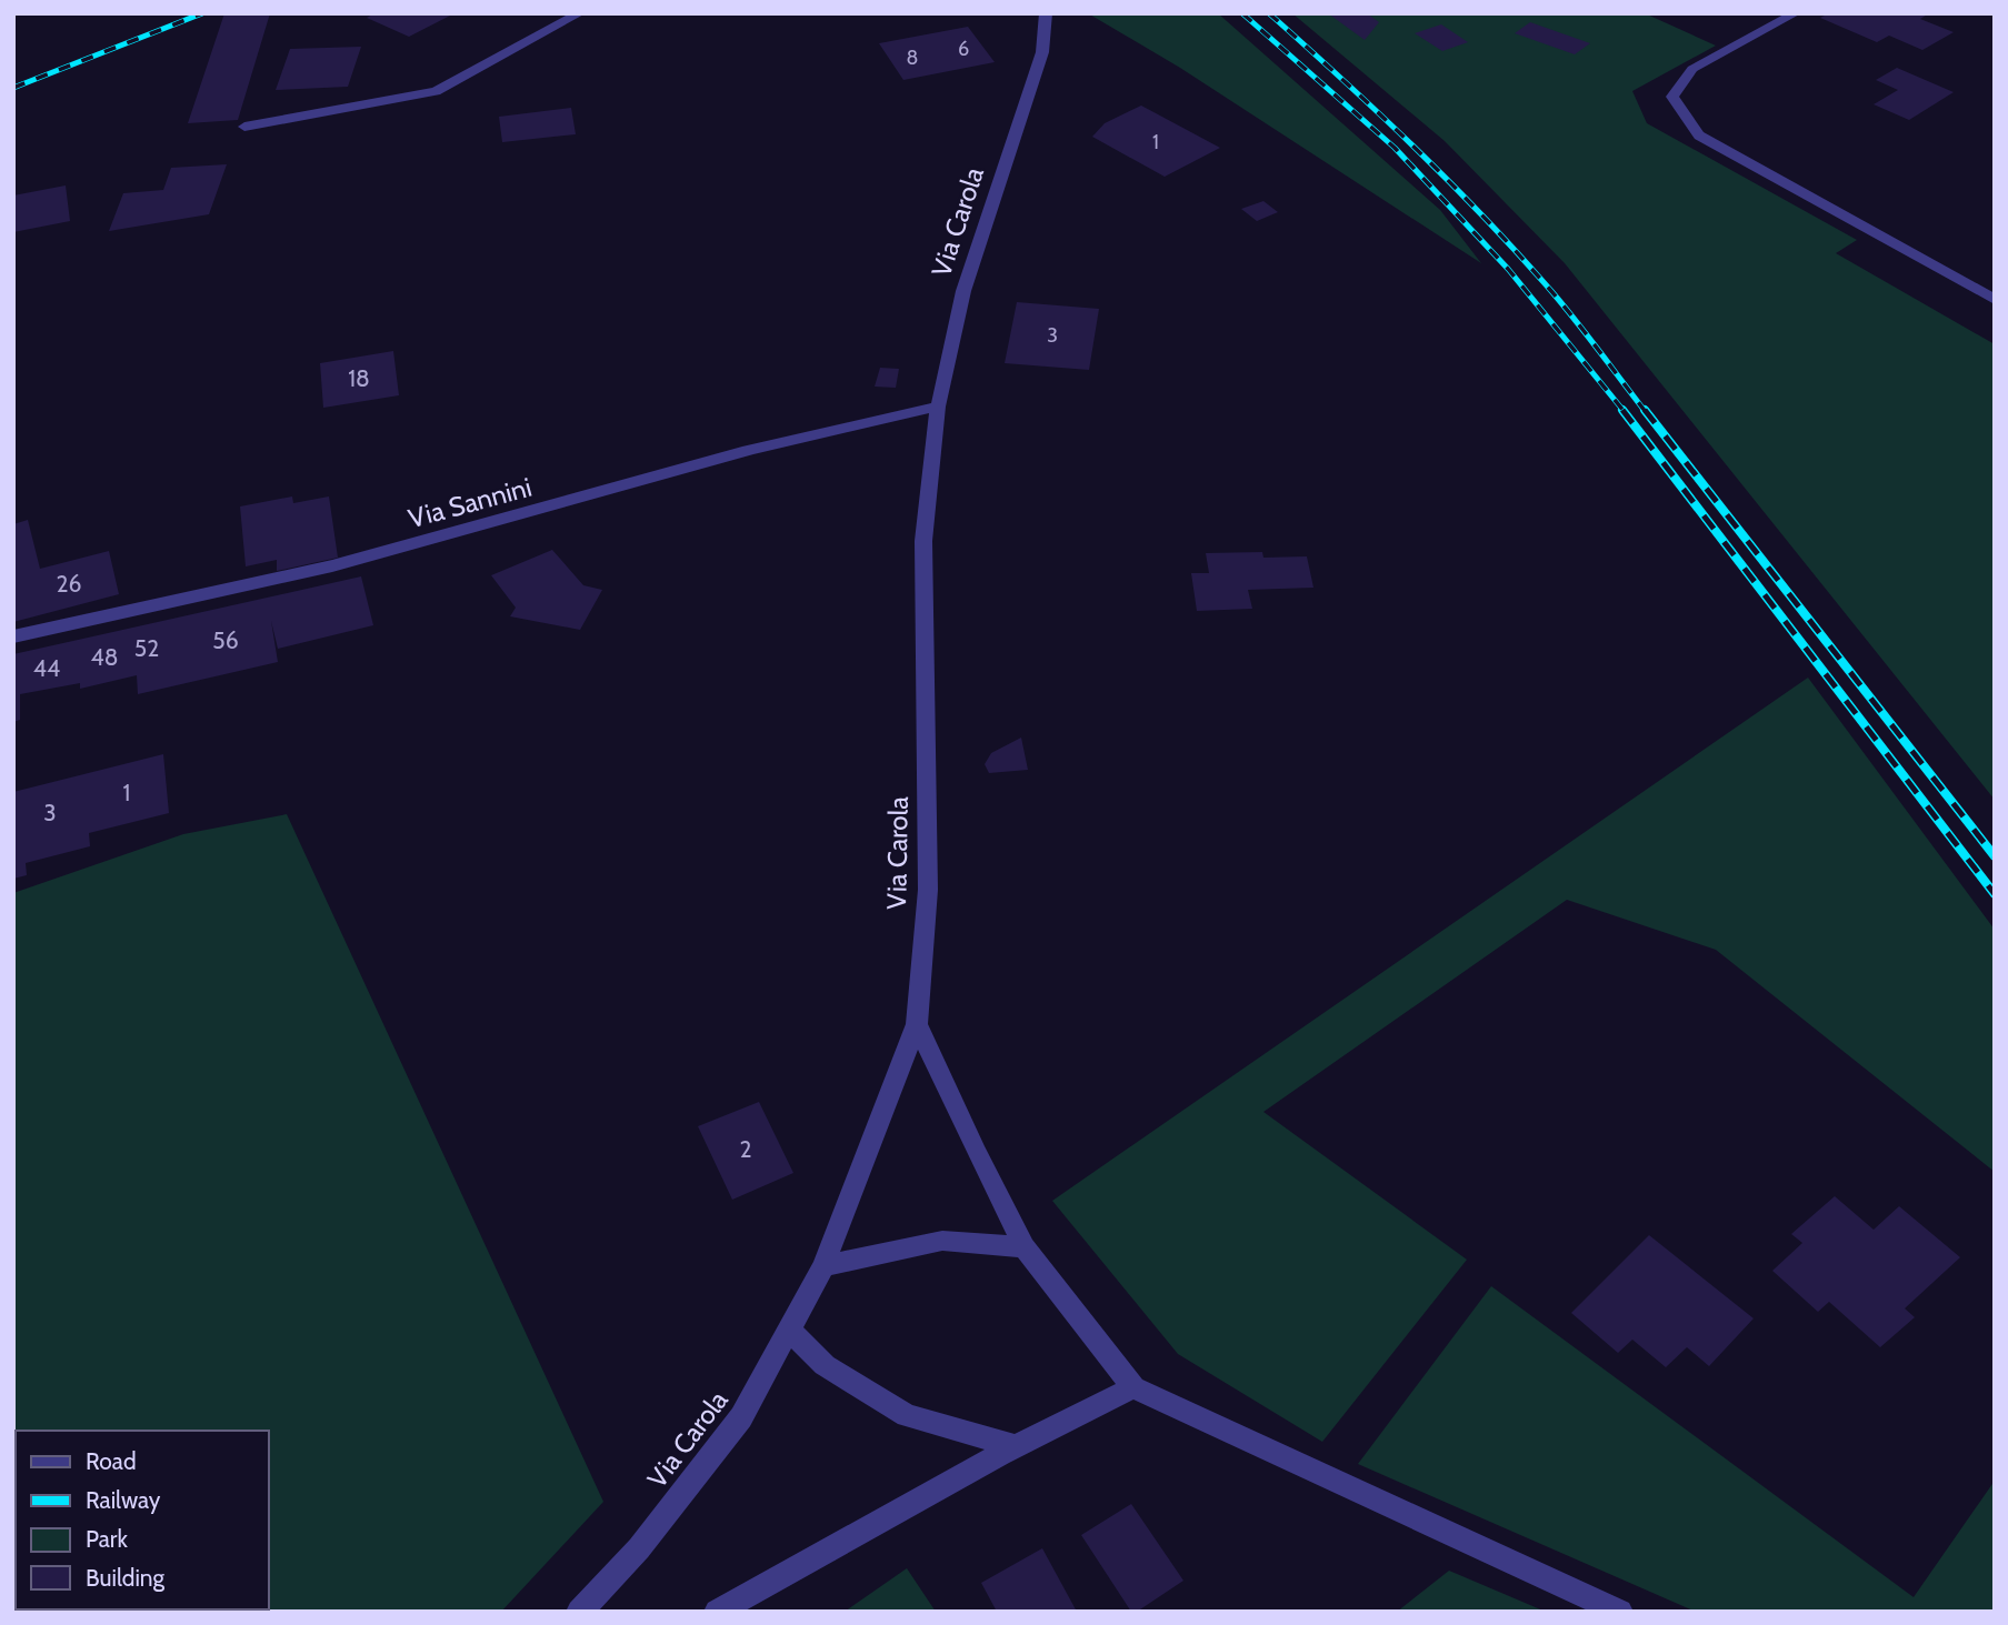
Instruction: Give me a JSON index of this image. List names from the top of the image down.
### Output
{
  "streets": {
    "street": ["Via Carola", "Via Sannini"]
  },
  "crossings": [
    ["Via Carola", "Via Sannini"]
  ],
  "house_numbers": [
    "6",
    "8",
    "1",
    "3",
    "18",
    "26",
    "56",
    "52",
    "48",
    "44",
    "1",
    "3",
    "2"
  ],
  "legend": [
    "Road",
    "Railway",
    "Park",
    "Building"
  ]
}
